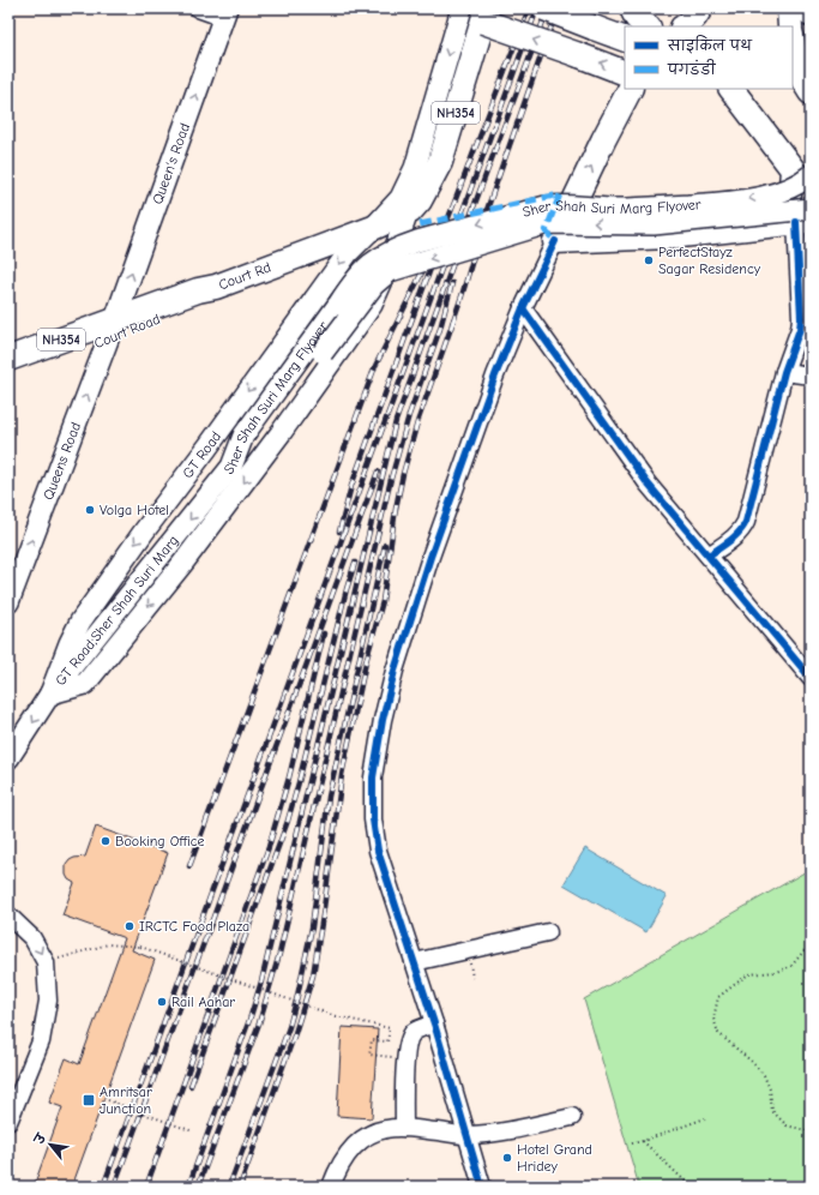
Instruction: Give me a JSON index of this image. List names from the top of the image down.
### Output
{
  "streets": {
    "highway": ["NH354", "Court Rd", "Court Road"],
    "main road": [
      "Queen's Road",
      "Sher Shah Suri Marg Flyover",
      "GT Road",
      "Queens Road",
      "GT Road;Sher Shah Suri Marg"
    ]
  },
  "crossings": [
    ["NH354", "Court Rd"],
    ["NH354", "GT Road"],
    ["Queen's Road", "Court Rd"],
    ["Queen's Road", "Court Road"],
    ["Queen's Road", "Queens Road"],
    ["Sher Shah Suri Marg Flyover", "GT Road;Sher Shah Suri Marg"],
    ["Court Rd", "Court Road"],
    ["Court Rd", "GT Road"],
    ["Court Rd", "Queens Road"],
    ["Court Road", "Queens Road"],
    ["GT Road", "GT Road;Sher Shah Suri Marg"]
  ],
  "one_way": ["Queen's Road", "Sher Shah Suri Marg Flyover"],
  "places": {
    "other": [
      "PerfectStayz Sagar Residency",
      "Volga Hotel",
      "Booking Office",
      "IRCTC Food Plaza",
      "Rail Aahar",
      "Hotel Grand Hridey"
    ],
    "transit": ["Amritsar Junction"]
  },
  "legend": ["साइकिल पथ", "पगडंडी"],
  "north": "top left"
}
